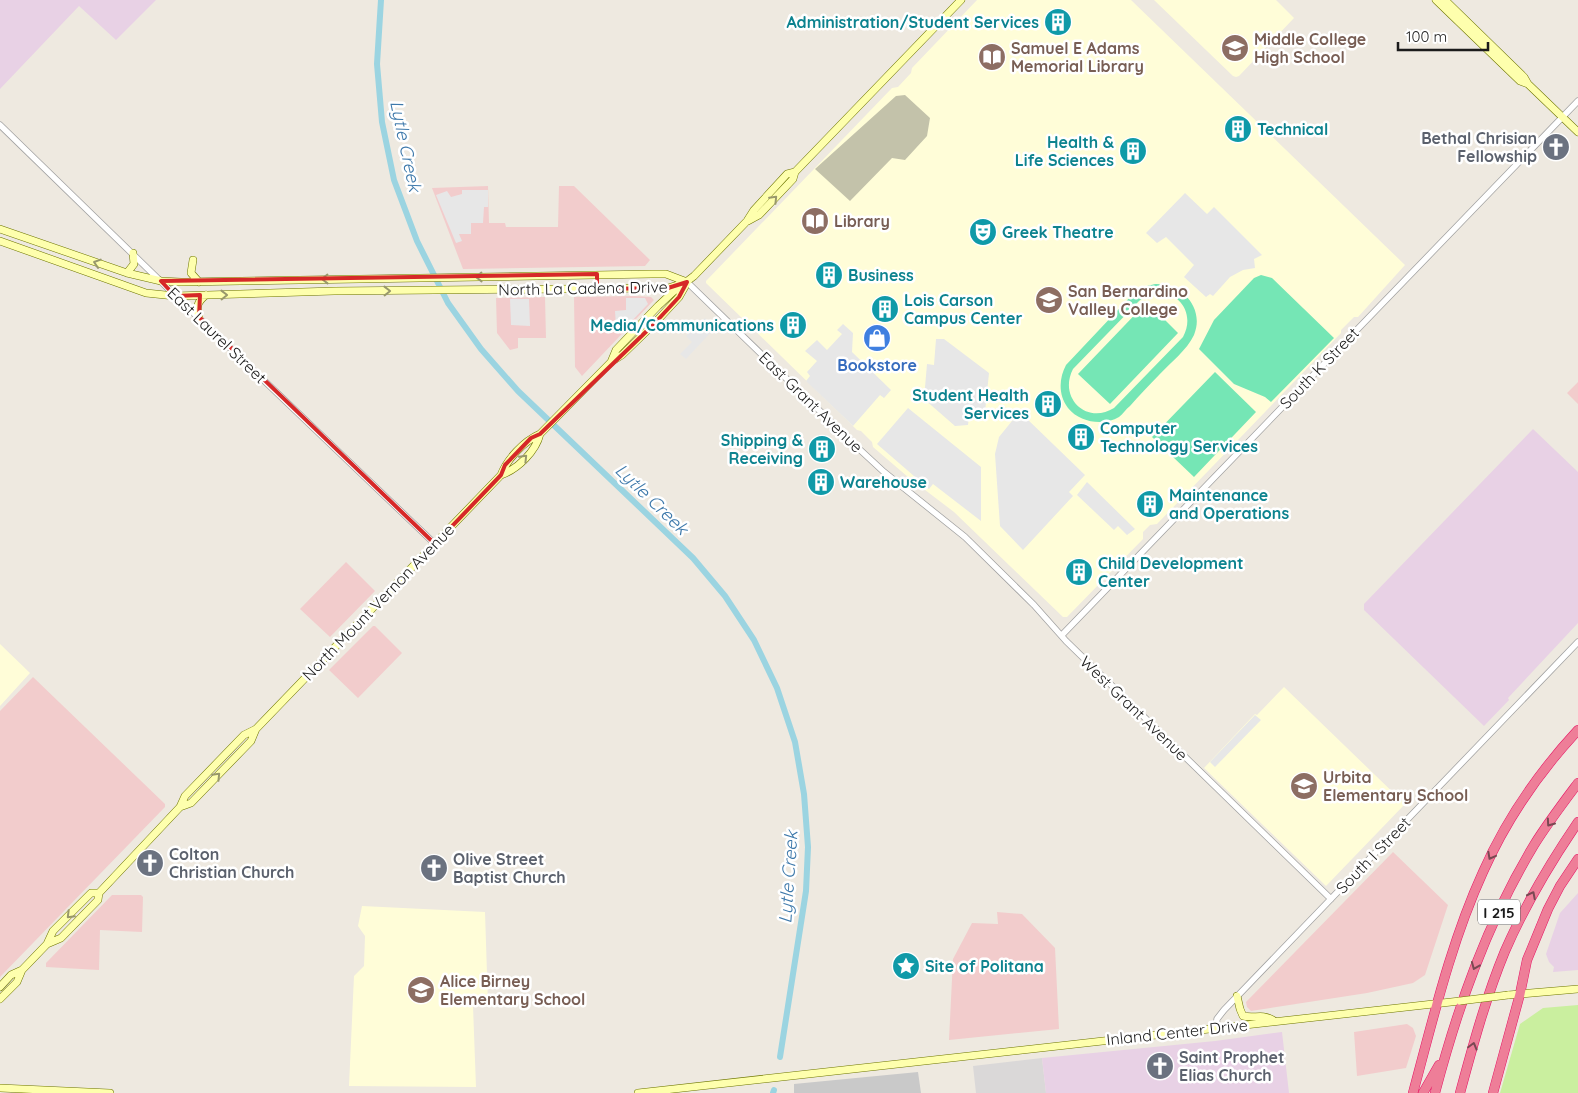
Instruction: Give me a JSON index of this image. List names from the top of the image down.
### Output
{
  "streets": {
    "highway": ["I 215"],
    "main road": ["North La Cadena Drive", "North Mount Vernon Avenue", "Inland Center Drive"],
    "street": [
      "East Laurel Street",
      "South K Street",
      "East Grant Avenue",
      "West Grant Avenue",
      "South I Street"
    ]
  },
  "crossings": [
    ["North La Cadena Drive", "East Laurel Street"],
    ["North La Cadena Drive", "East Grant Avenue"],
    ["North La Cadena Drive", "North Mount Vernon Avenue"],
    ["East Laurel Street", "North Mount Vernon Avenue"],
    ["South K Street", "West Grant Avenue"],
    ["East Grant Avenue", "North Mount Vernon Avenue"],
    ["East Grant Avenue", "West Grant Avenue"],
    ["West Grant Avenue", "South I Street"],
    ["South I Street", "Inland Center Drive"]
  ],
  "water": ["Lytle Creek"],
  "places": {
    "building": [
      "Administration/Student Services",
      "Technical",
      "Health & Life Sciences",
      "Business",
      "Lois Carson Campus Center",
      "Media/Communications",
      "Student Health Services",
      "Computer Technology Services",
      "Shipping & Receiving",
      "Warehouse",
      "Maintenance and Operations",
      "Child Development Center"
    ],
    "school or university": [
      "Middle College High School",
      "San Bernardino Valley College",
      "Urbita Elementary School",
      "Alice Birney Elementary School"
    ],
    "library": ["Samuel E Adams Memorial Library", "Library"],
    "church": [
      "Bethal Chrisian Fellowship",
      "Colton Christian Church",
      "Olive Street Baptist Church",
      "Saint Prophet Elias Church"
    ],
    "theatre": ["Greek Theatre"],
    "shop": ["Bookstore"],
    "place": ["Site of Politana"]
  },
  "scale_bar": "100 m"
}
